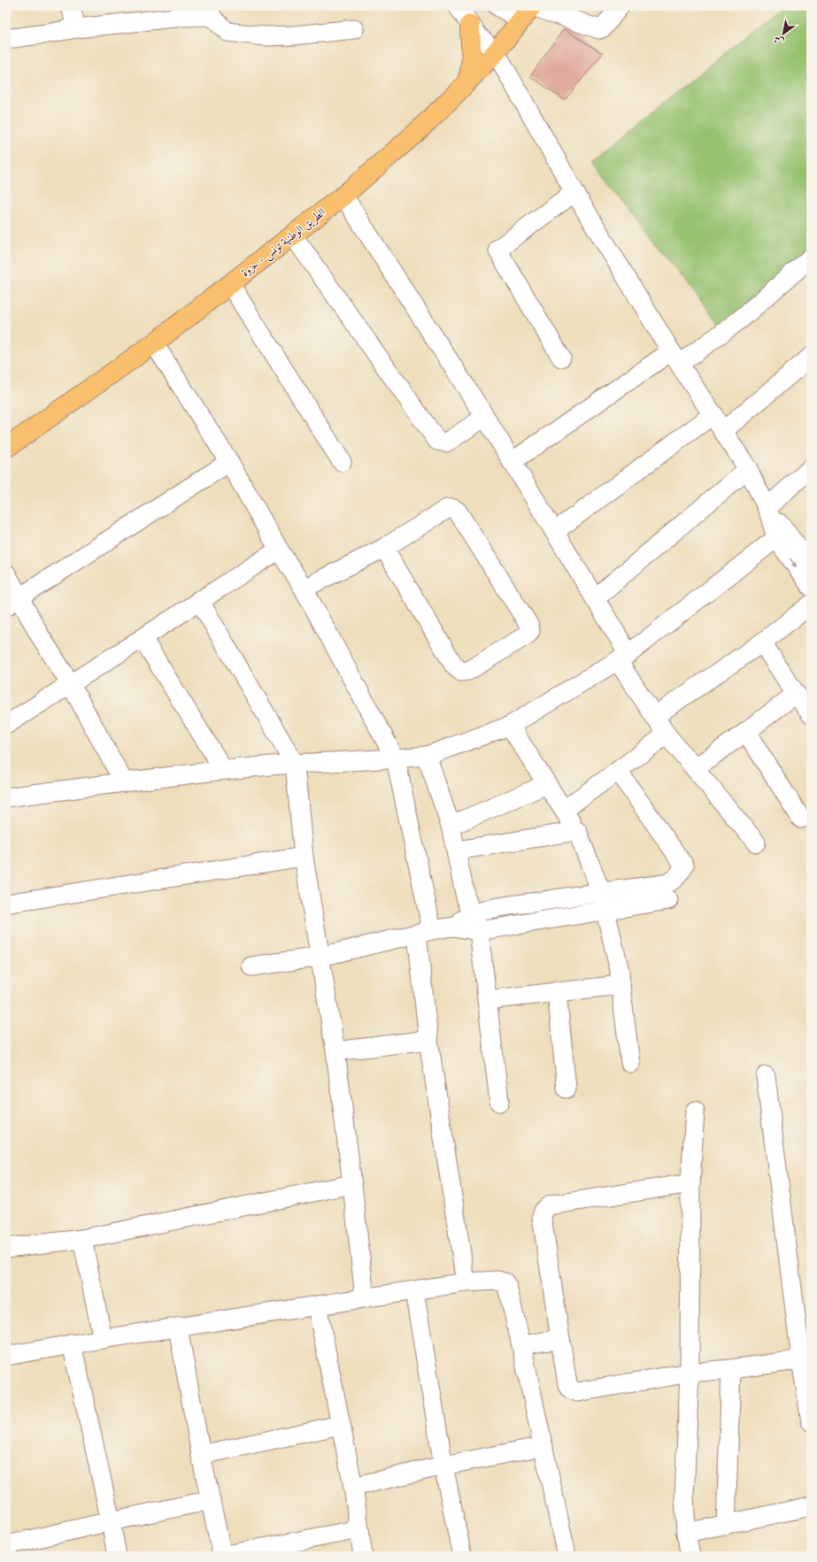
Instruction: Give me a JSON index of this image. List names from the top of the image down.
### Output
{
  "streets": {
    "main road": ["الطريق الوطنية تونس - حزوة"]
  },
  "north": "bottom left"
}
